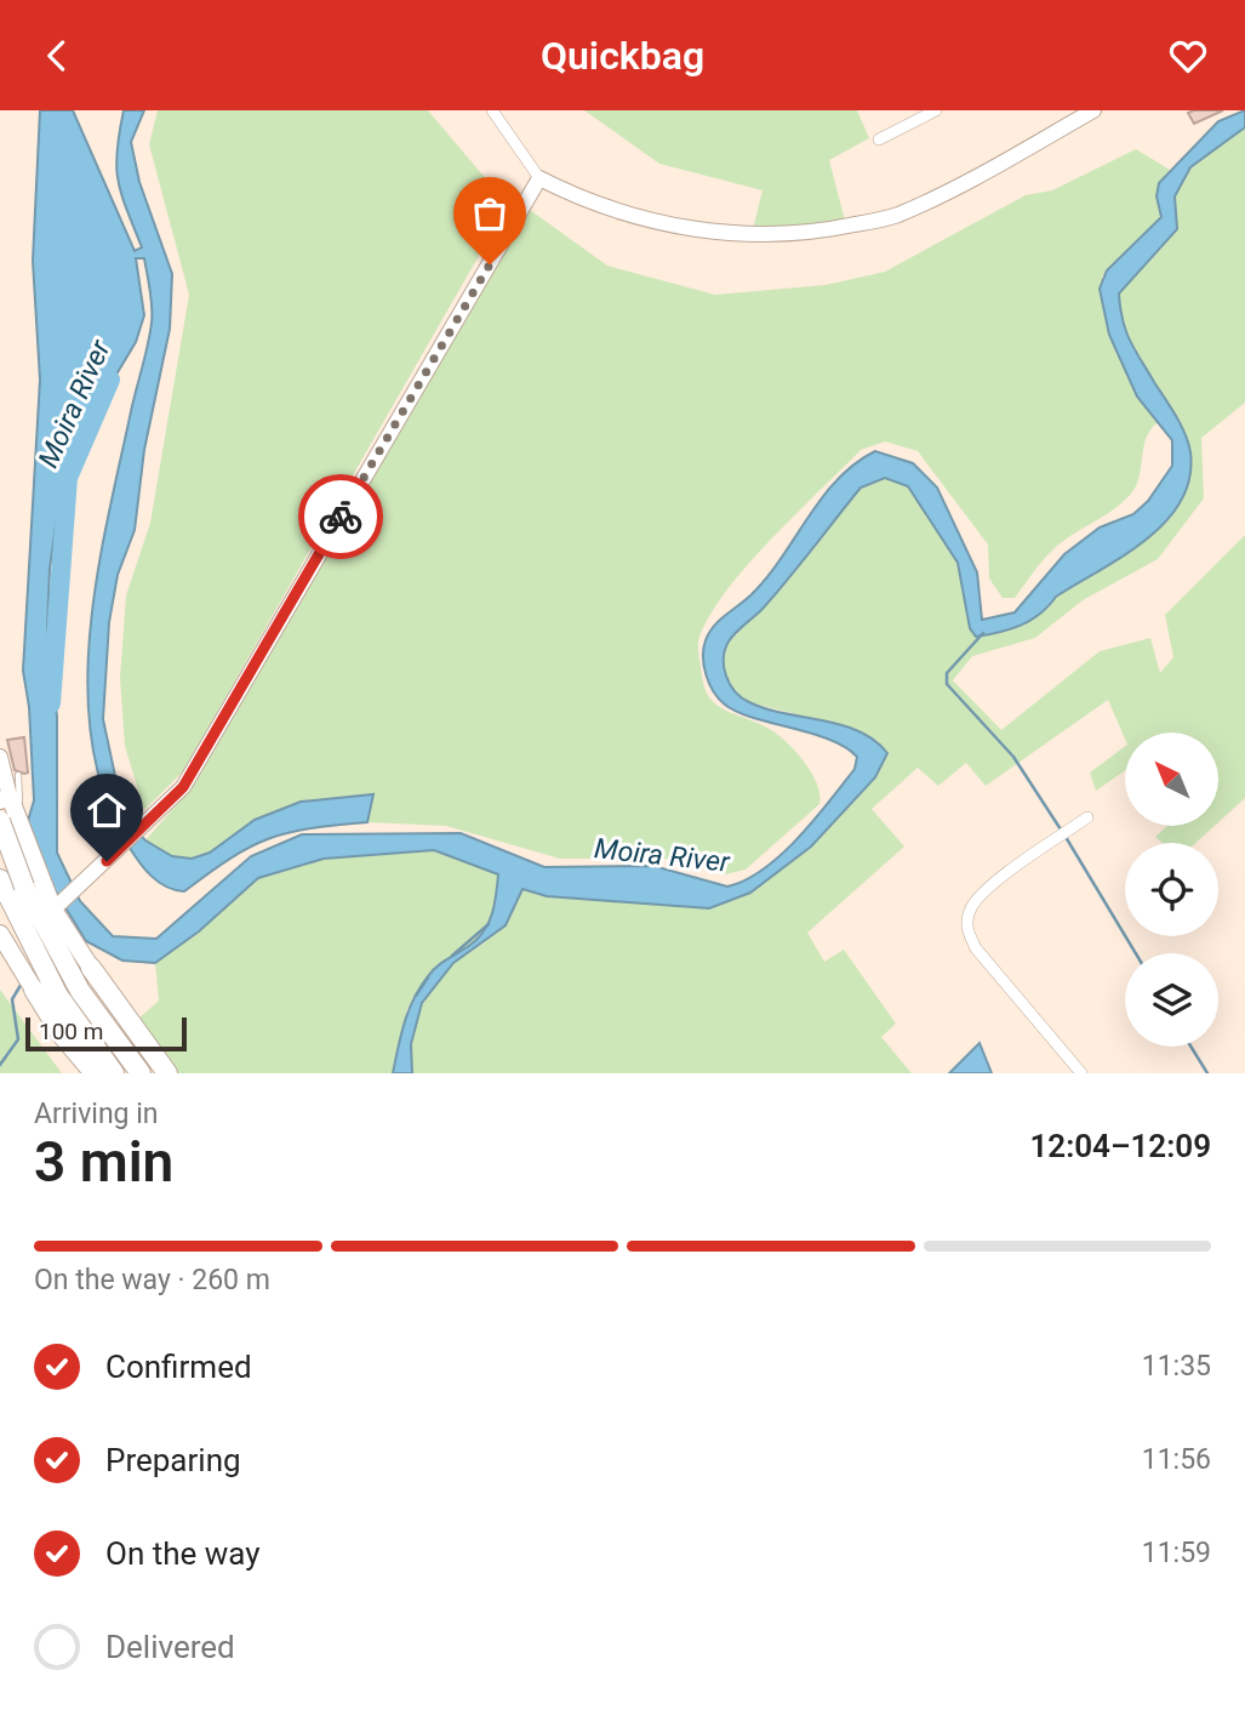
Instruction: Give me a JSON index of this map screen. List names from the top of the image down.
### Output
{
  "water": ["Moira River"],
  "scale_bar": "100 m",
  "north": "top left",
  "page": {
    "header": "Quickbag",
    "scale": "100 m",
    "heading": ["3 min", "Arriving in", "12:04–12:09"],
    "bar": "On the way · 260 m",
    "list": [
      ["Confirmed", "11:35"],
      ["Preparing", "11:56"],
      ["On the way", "11:59"],
      "Delivered"
    ]
  }
}
